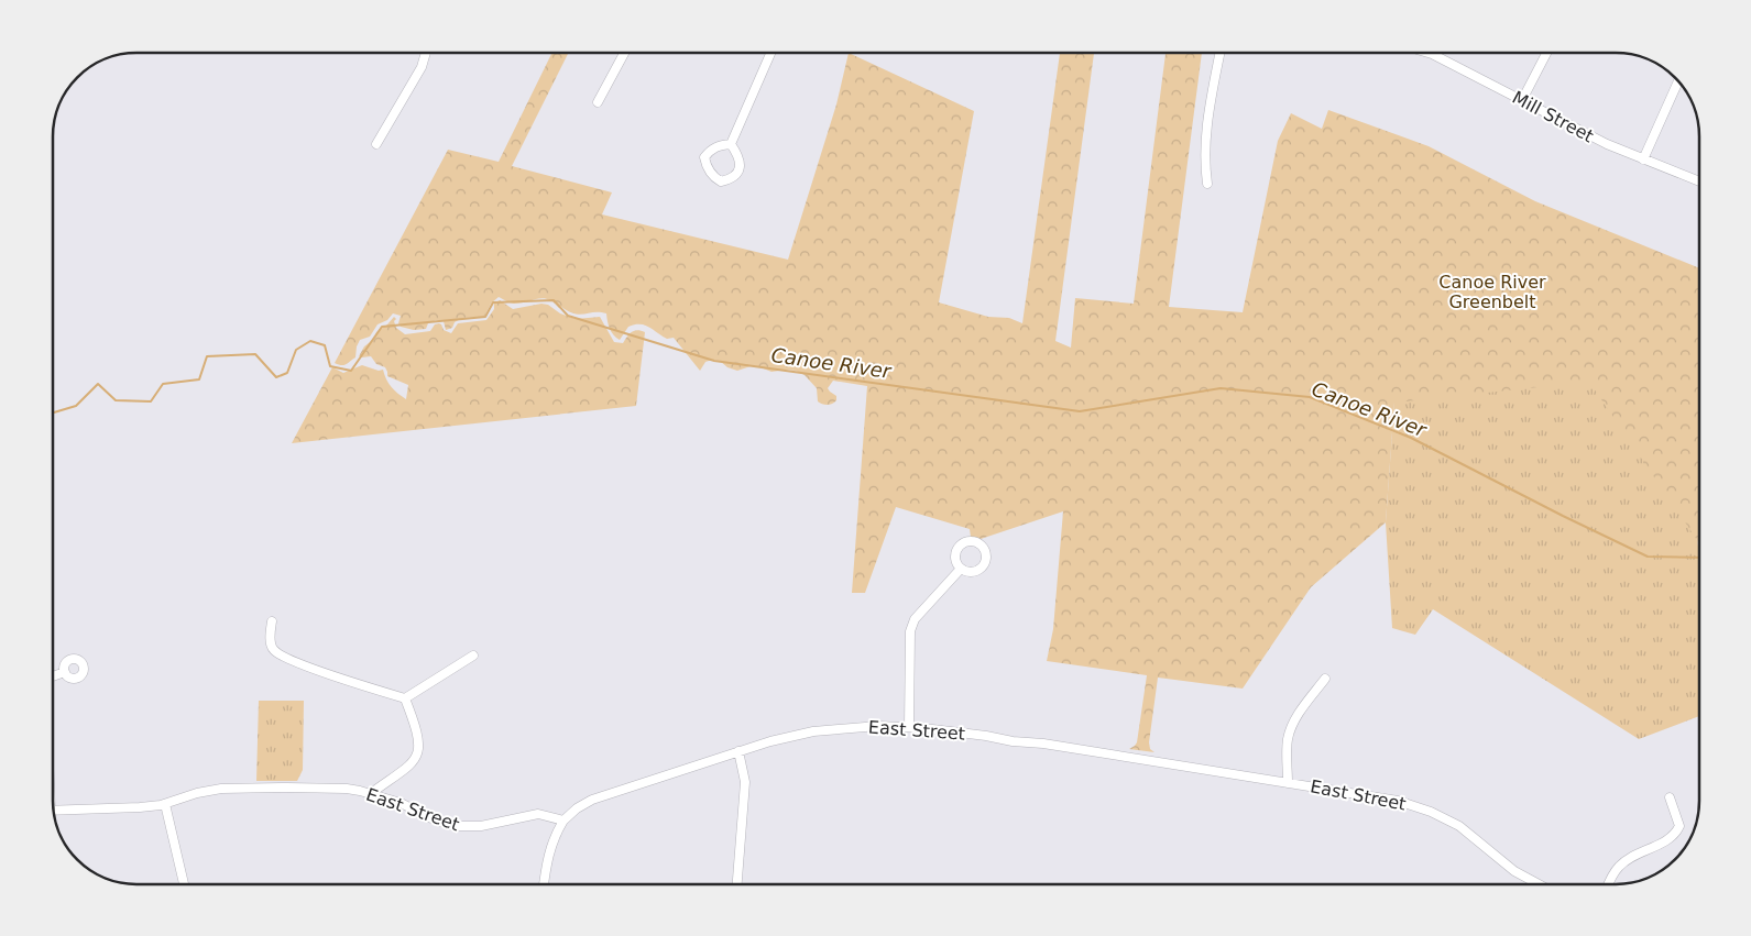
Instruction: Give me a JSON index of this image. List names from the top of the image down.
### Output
{
  "streets": {
    "street": ["Mill Street", "East Street"]
  },
  "water": ["Canoe River"],
  "parks": ["Canoe River Greenbelt"]
}
